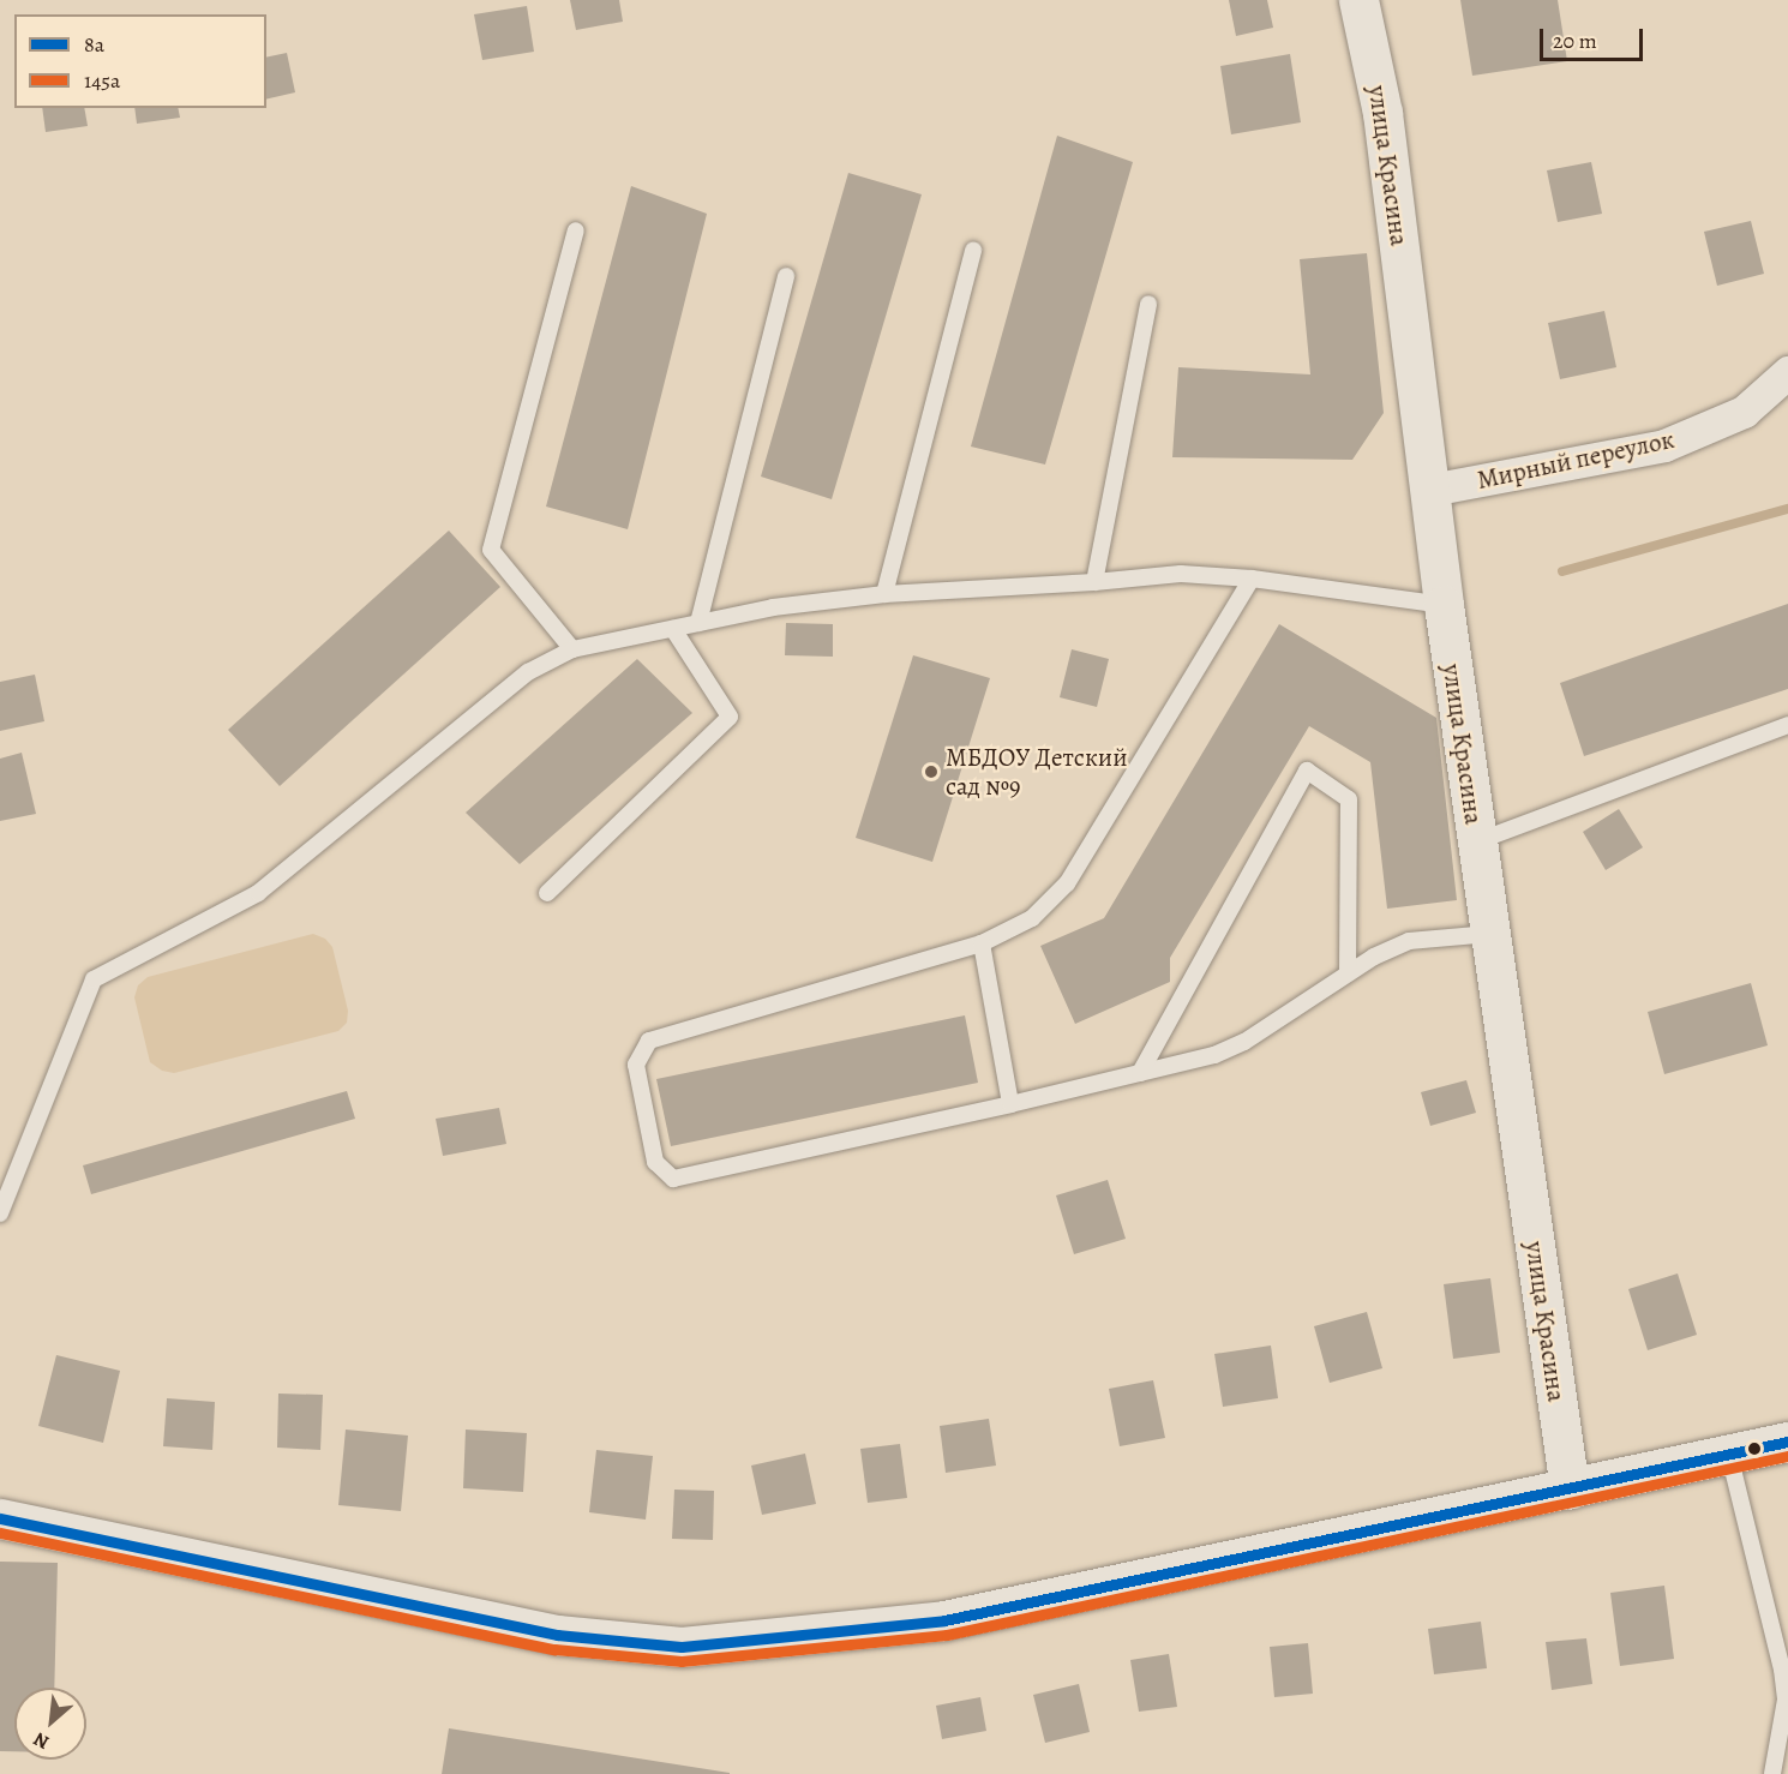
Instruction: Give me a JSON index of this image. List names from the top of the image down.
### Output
{
  "streets": {
    "main road": ["улица Красина"],
    "street": ["Мирный переулок"]
  },
  "crossings": [
    ["улица Красина", "Мирный переулок"]
  ],
  "places": ["МБДОУ Детский сад №9"],
  "lines": ["transit line 8а", "transit line 145а"],
  "legend": ["8а", "145а"],
  "scale_bar": "20 m",
  "north": "bottom left"
}
